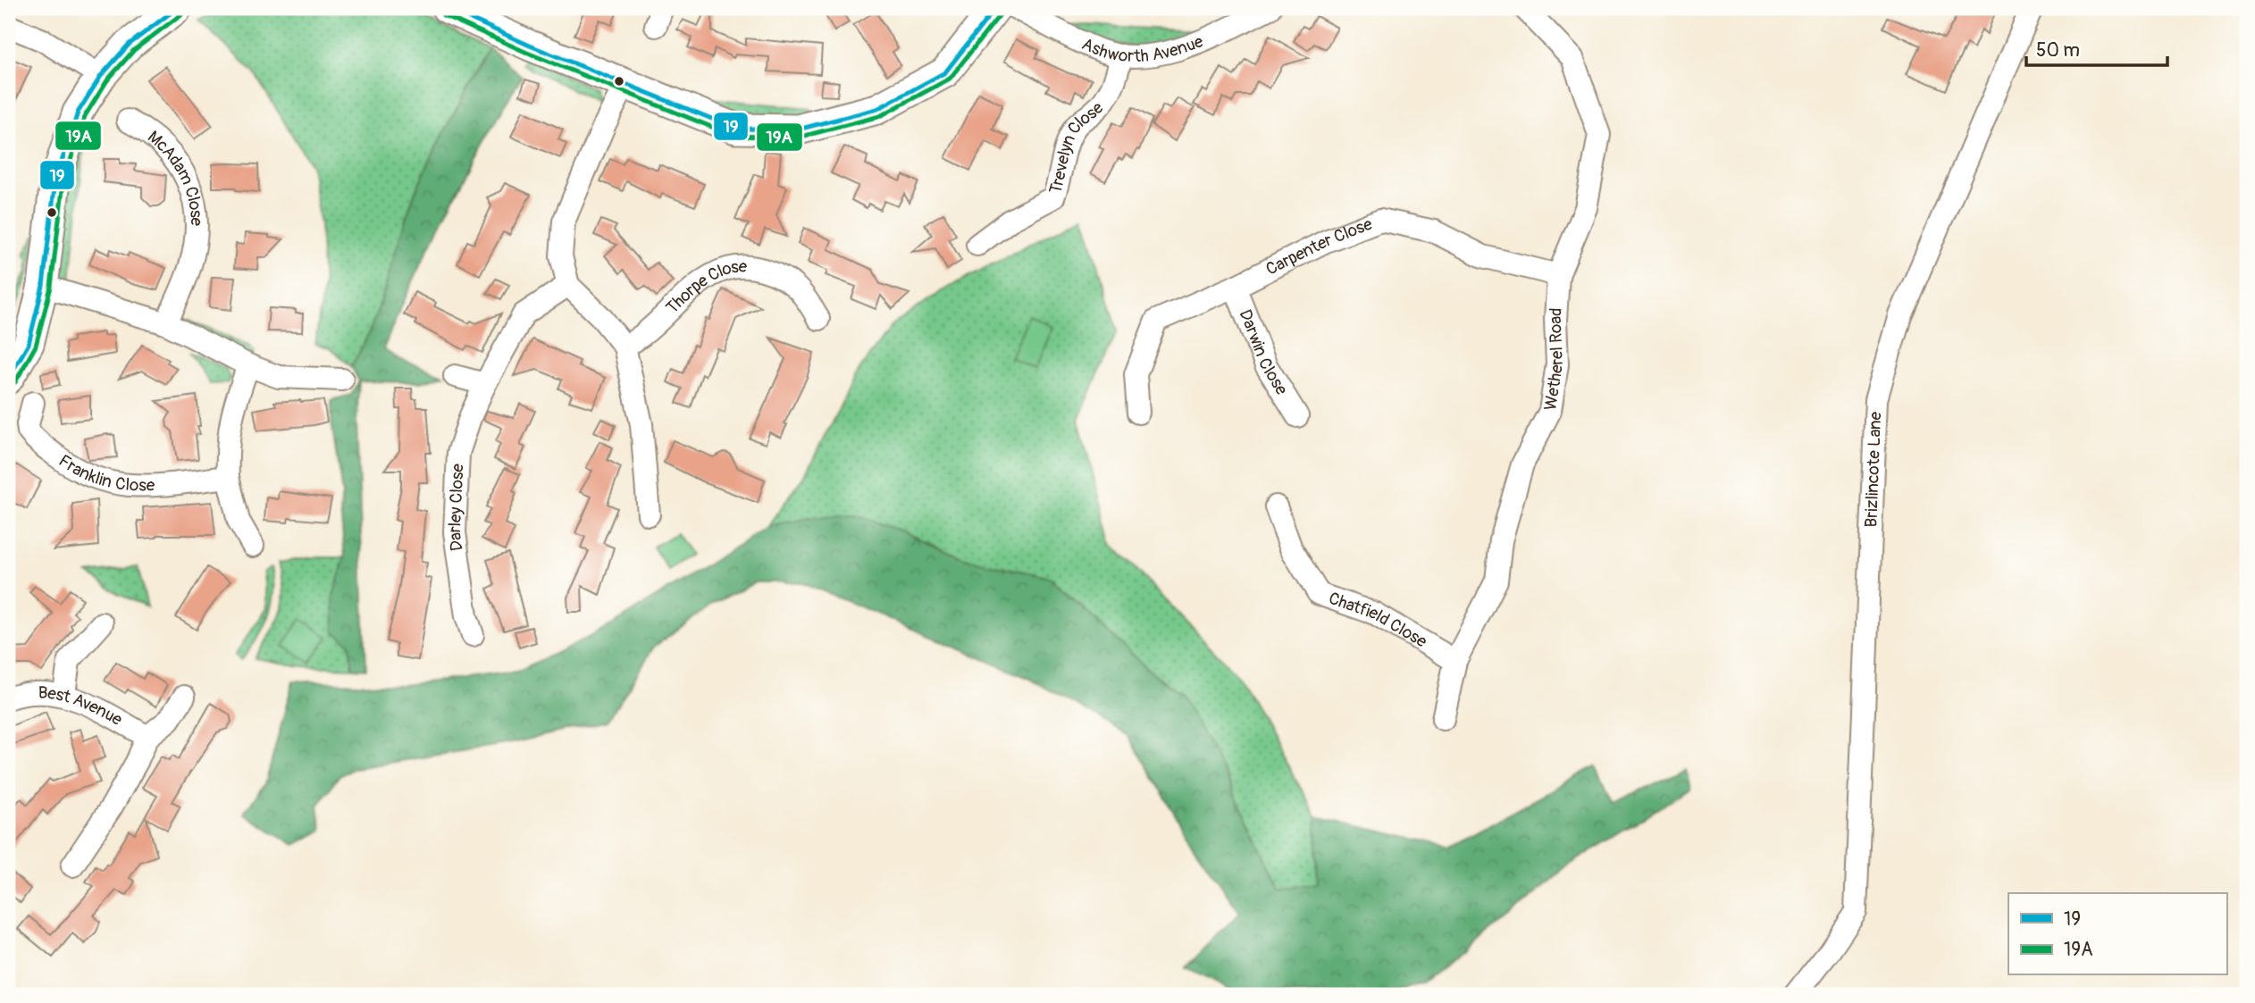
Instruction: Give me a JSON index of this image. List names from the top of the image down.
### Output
{
  "streets": {
    "street": [
      "Ashworth Avenue",
      "Trevelyn Close",
      "McAdam Close",
      "Carpenter Close",
      "Thorpe Close",
      "Darwin Close",
      "Wetherel Road",
      "Franklin Close",
      "Brizlincote Lane",
      "Darley Close",
      "Chatfield Close",
      "Best Avenue"
    ]
  },
  "crossings": [
    ["Ashworth Avenue", "Trevelyn Close"],
    ["Carpenter Close", "Darwin Close"],
    ["Carpenter Close", "Wetherel Road"],
    ["Wetherel Road", "Chatfield Close"]
  ],
  "lines": ["transit line 19", "transit line 19A"],
  "legend": ["19", "19A"],
  "scale_bar": "50 m"
}
